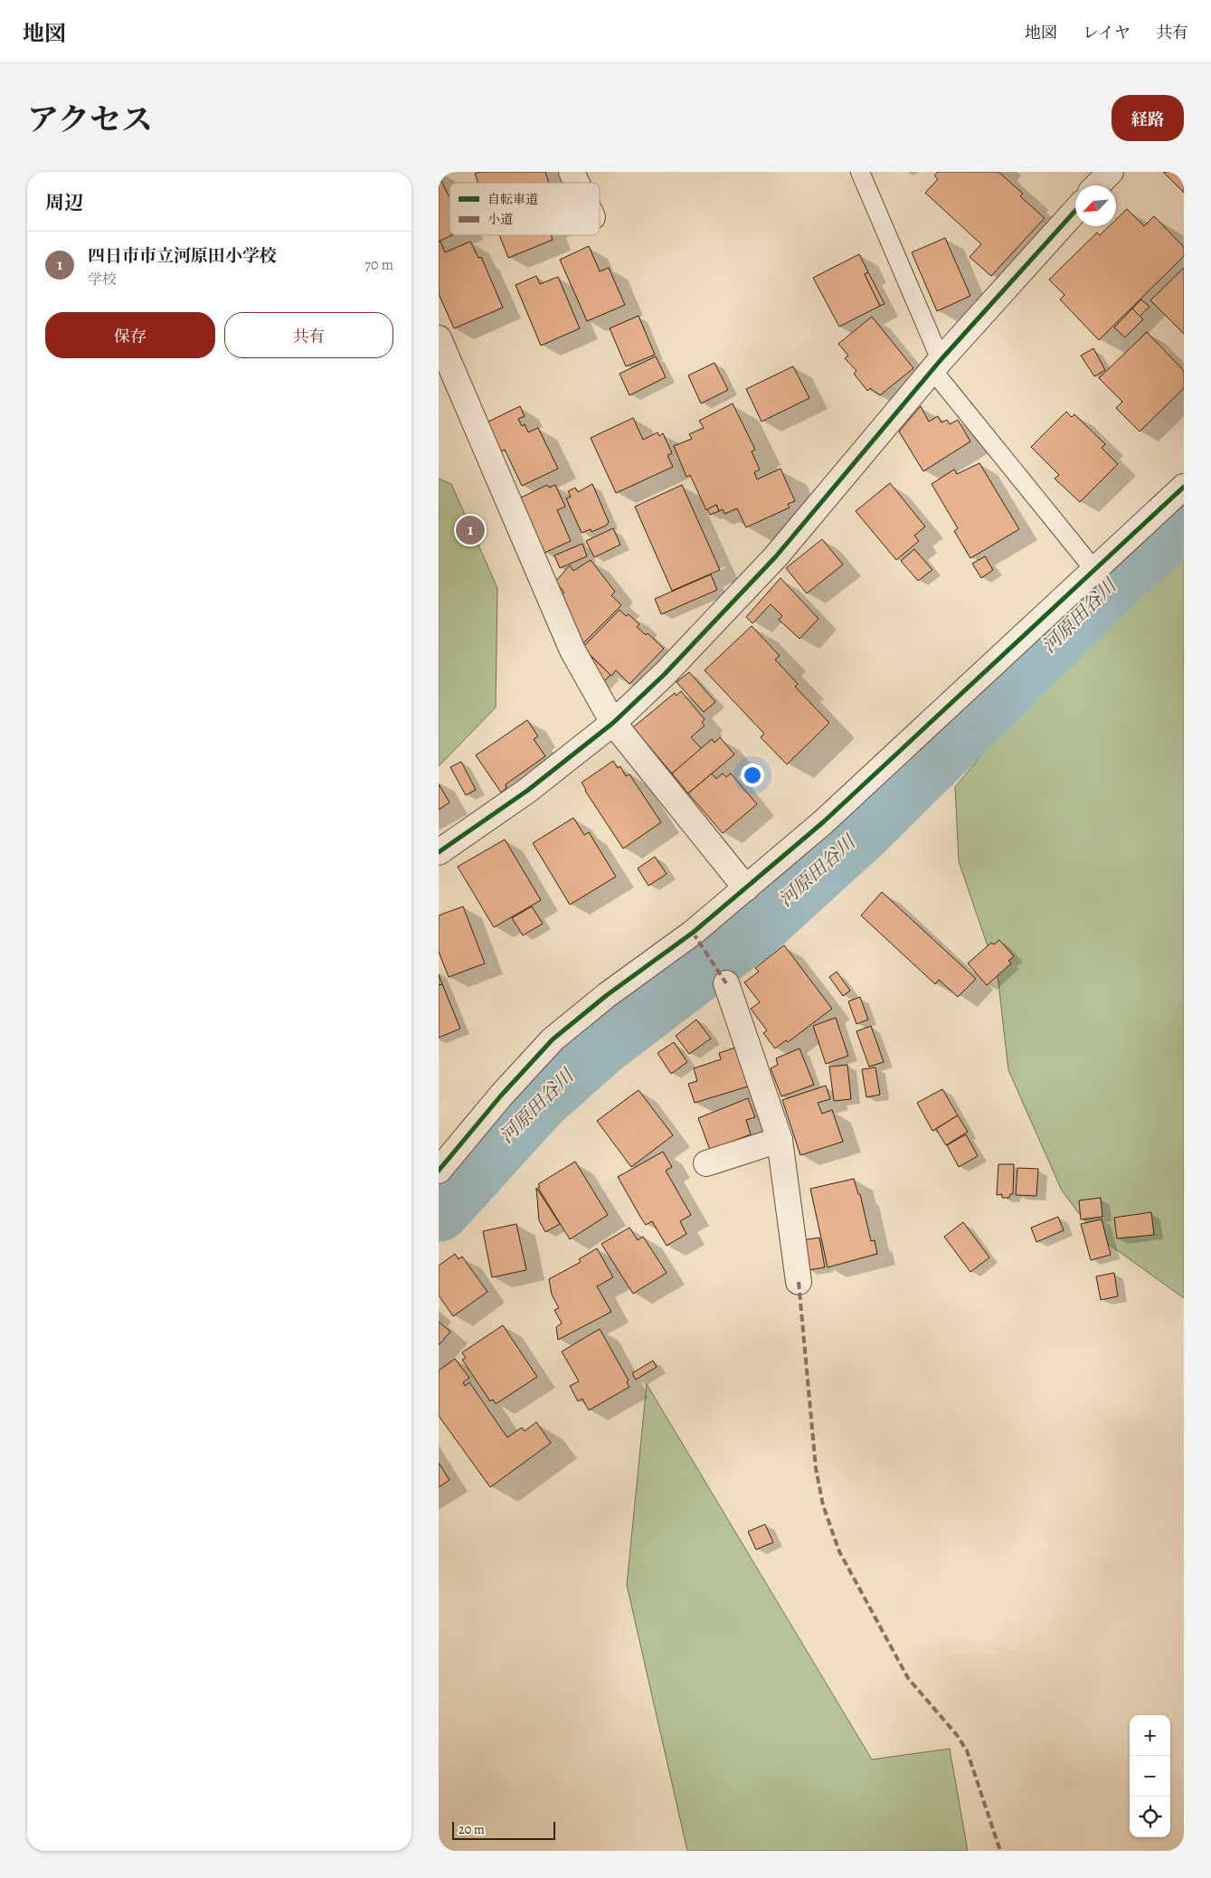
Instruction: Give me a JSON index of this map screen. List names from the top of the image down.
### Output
{
  "water": ["河原田谷川"],
  "legend": ["自転車道", "小道"],
  "scale_bar": "20 m",
  "north": "bottom left",
  "page": {
    "header": "地図",
    "nav": ["地図", "レイヤ", "共有"],
    "title": "アクセス",
    "buttons": [
      "経路",
      ["保存", "共有"]
    ],
    "heading": "周辺",
    "list": [
      {
        "mark": "1",
        "name": "四日市市立河原田小学校",
        "note": "学校",
        "value": "70 m"
      }
    ],
    "pins": "1",
    "map_buttons": ["+", "−"],
    "scale": "20 m"
  }
}
